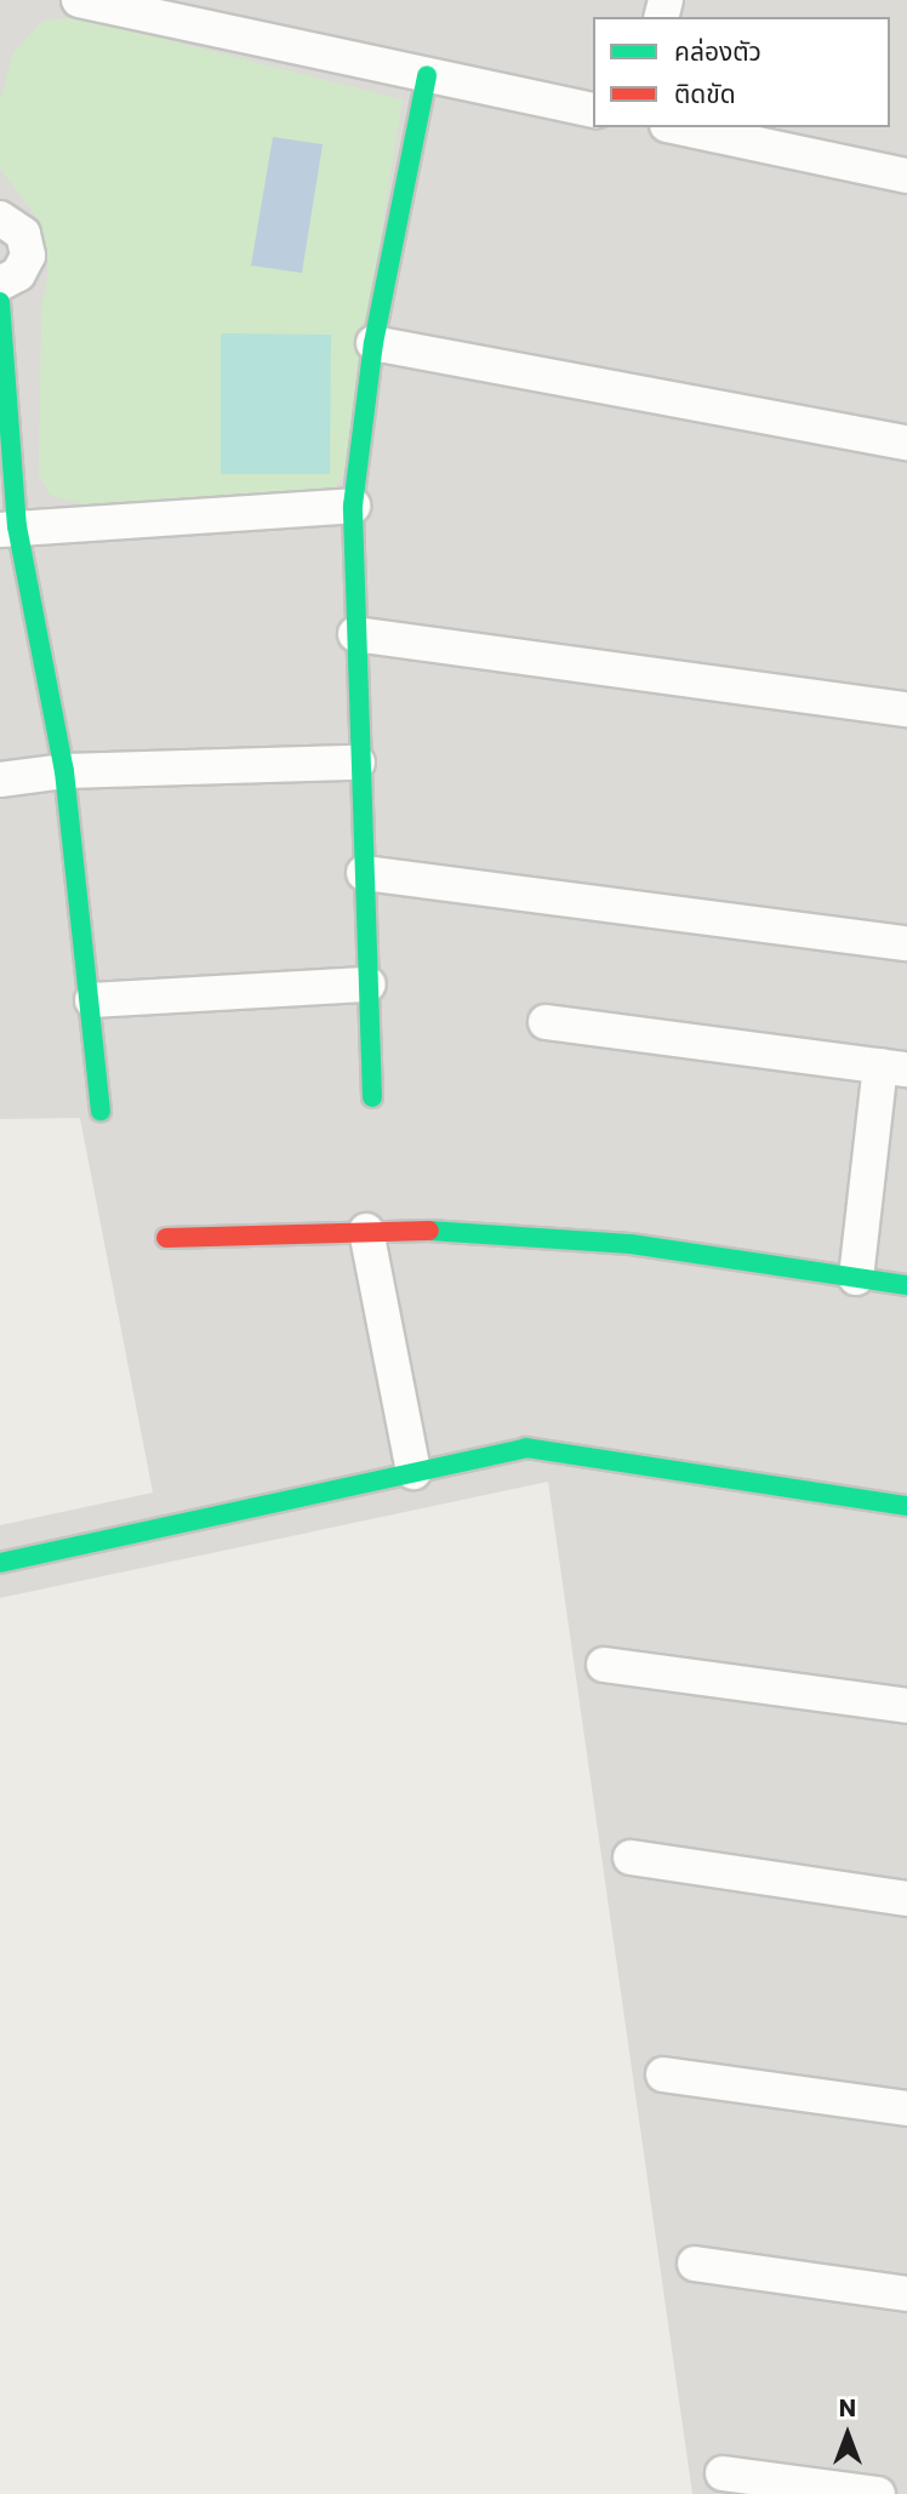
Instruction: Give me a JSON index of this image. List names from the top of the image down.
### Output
{
  "legend": ["คล่องตัว", "ติดขัด"],
  "north": "top"
}
